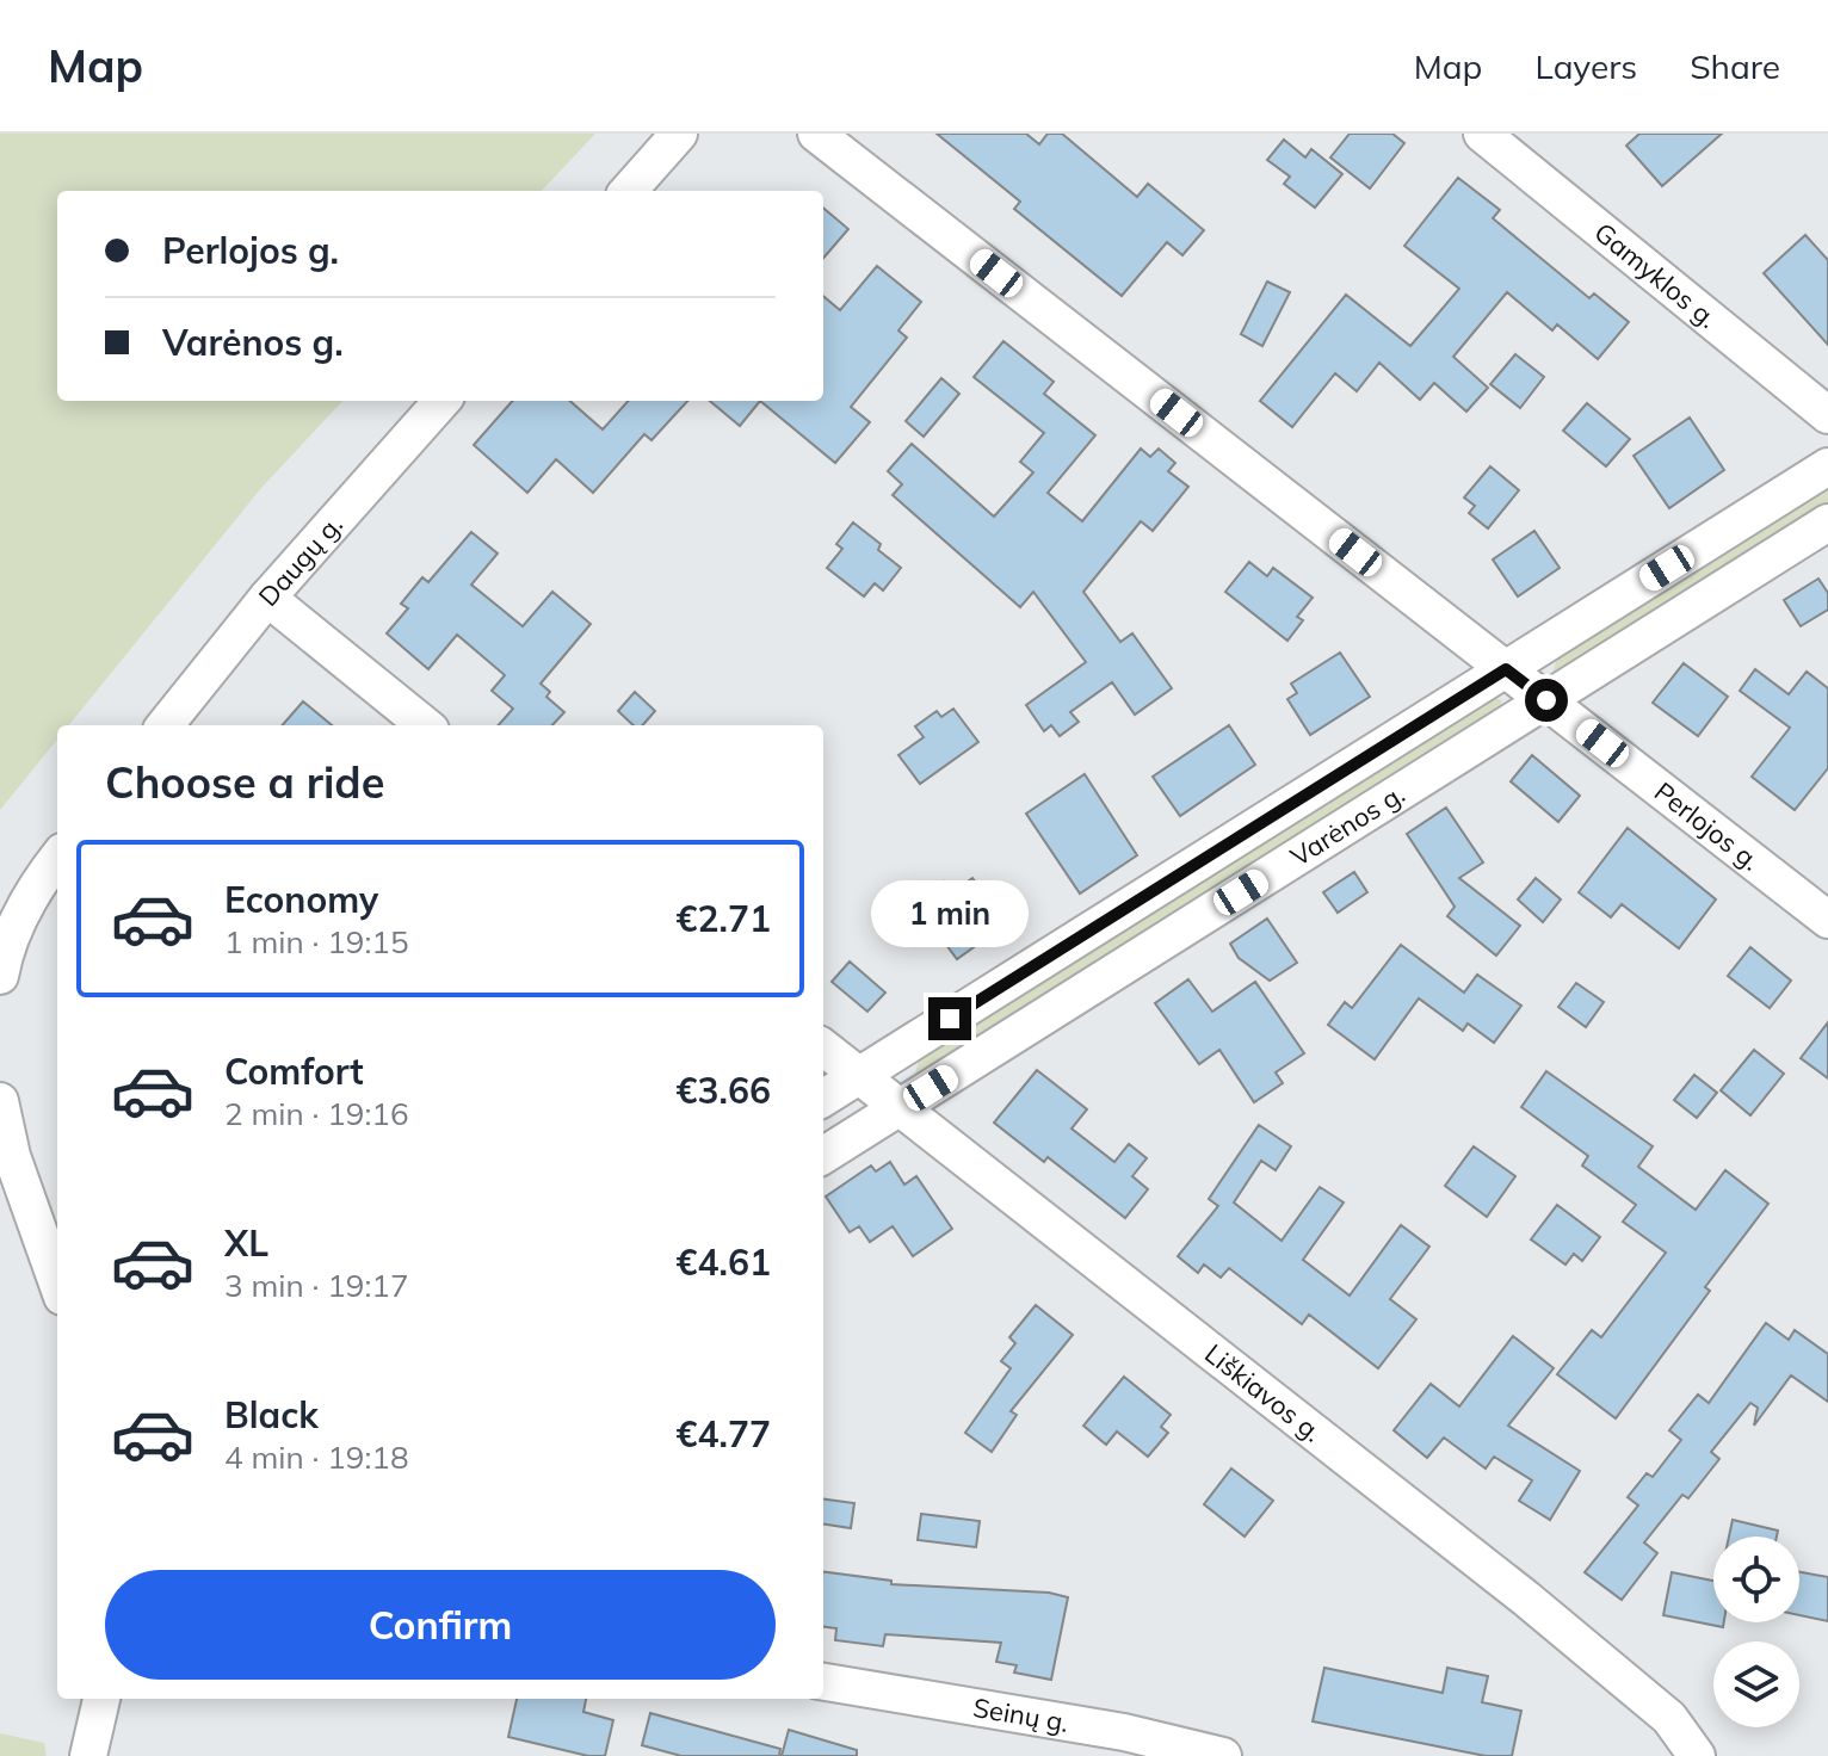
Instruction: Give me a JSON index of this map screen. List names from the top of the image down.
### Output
{
  "streets": {
    "street": [
      "Gamyklos g.",
      "Daugų g.",
      "Varėnos g.",
      "Perlojos g.",
      "Liškiavos g.",
      "Seinų g."
    ]
  },
  "crossings": [
    ["Varėnos g.", "Perlojos g."],
    ["Varėnos g.", "Liškiavos g."]
  ],
  "page": {
    "header": "Map",
    "nav": ["Map", "Layers", "Share"],
    "banner": ["Perlojos g.", "Varėnos g."],
    "heading": "Choose a ride",
    "list": [
      {
        "name": "Economy",
        "note": "1 min · 19:15",
        "value": "€2.71"
      },
      {
        "name": "Comfort",
        "note": "2 min · 19:16",
        "value": "€3.66"
      },
      {
        "name": "XL",
        "note": "3 min · 19:17",
        "value": "€4.61"
      },
      {
        "name": "Black",
        "note": "4 min · 19:18",
        "value": "€4.77"
      }
    ],
    "bubble": "1 min",
    "buttons": "Confirm"
  }
}
